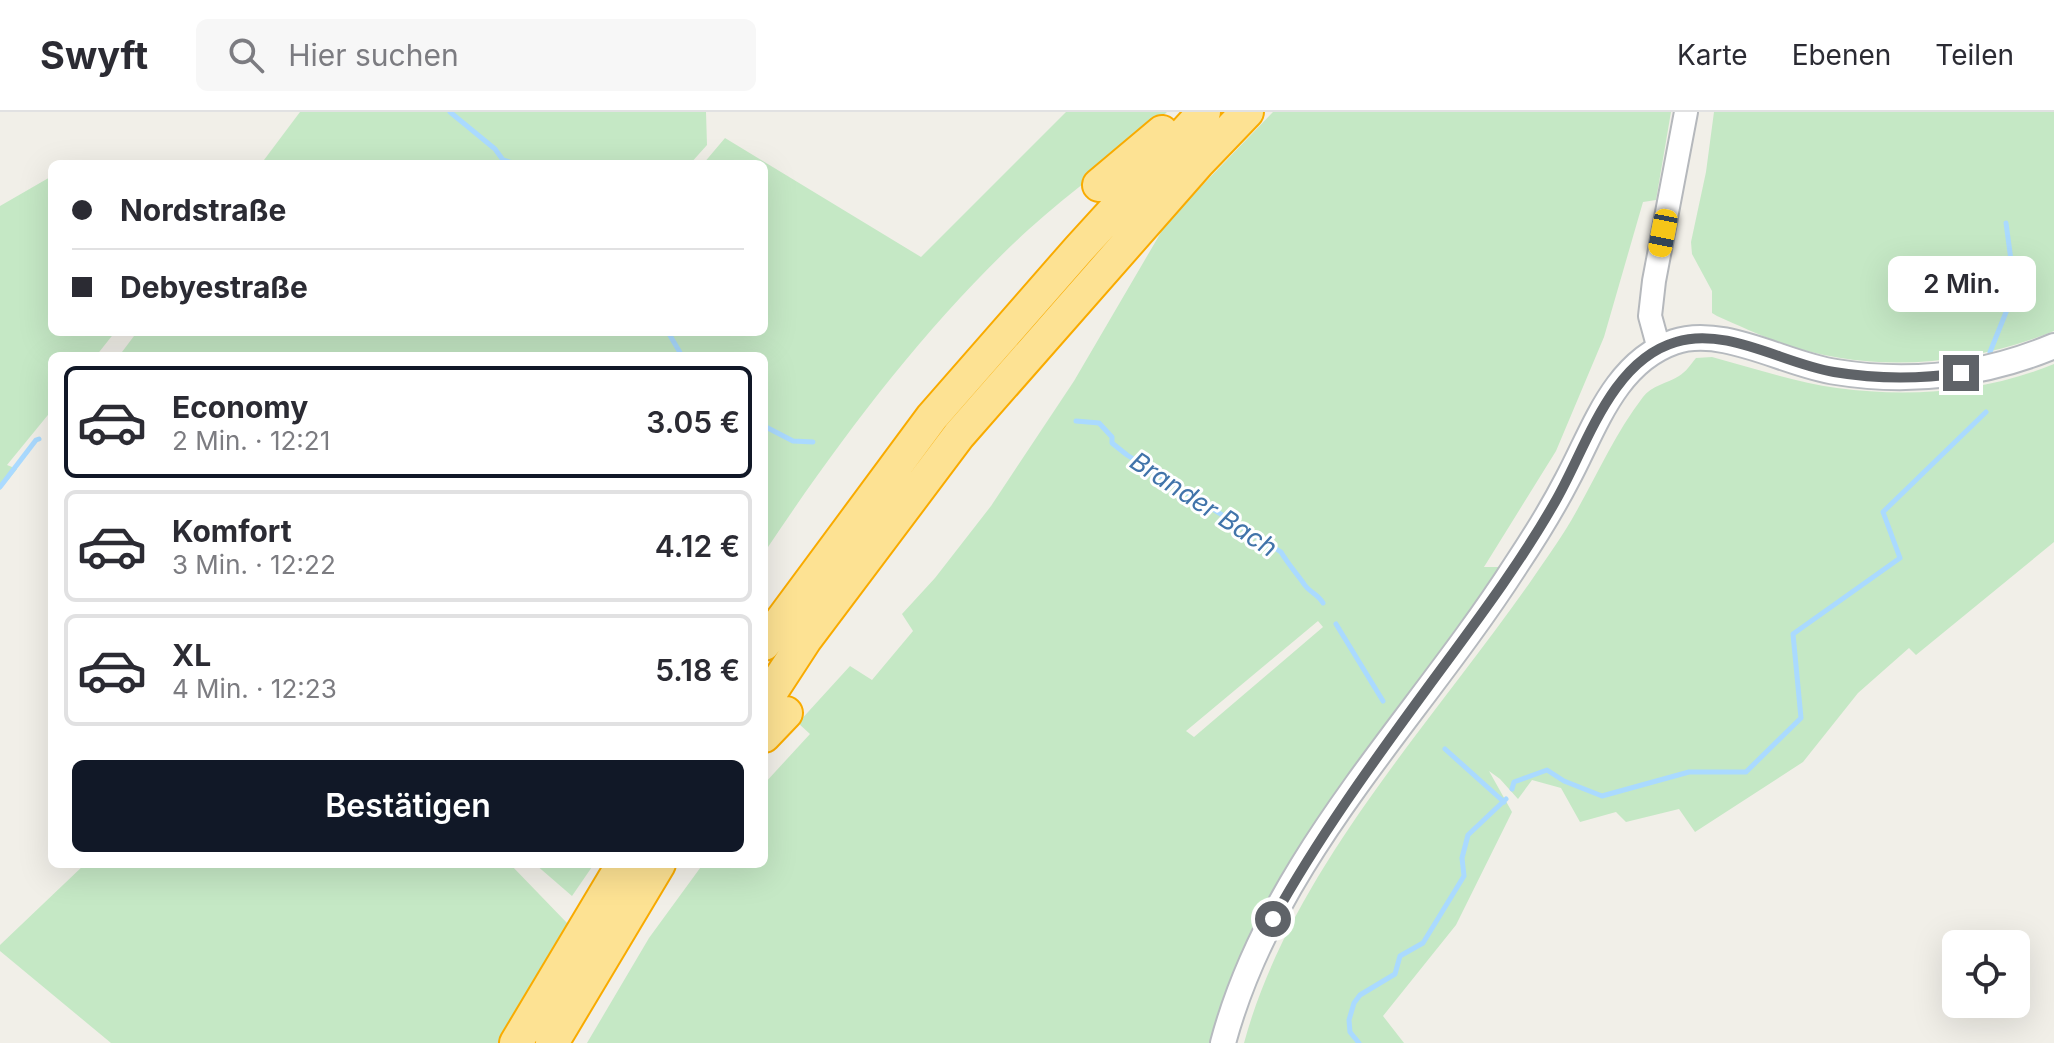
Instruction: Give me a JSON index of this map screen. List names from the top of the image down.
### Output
{
  "water": ["Brander Bach"],
  "page": {
    "header": "Swyft",
    "search": "Hier suchen",
    "nav": ["Karte", "Ebenen", "Teilen"],
    "banner": ["Nordstraße", "Debyestraße"],
    "bubble": "2 Min.",
    "list": [
      {
        "name": "Economy",
        "note": "2 Min. · 12:21",
        "value": "3.05 €"
      },
      {
        "name": "Komfort",
        "note": "3 Min. · 12:22",
        "value": "4.12 €"
      },
      {
        "name": "XL",
        "note": "4 Min. · 12:23",
        "value": "5.18 €"
      }
    ],
    "buttons": "Bestätigen"
  }
}
